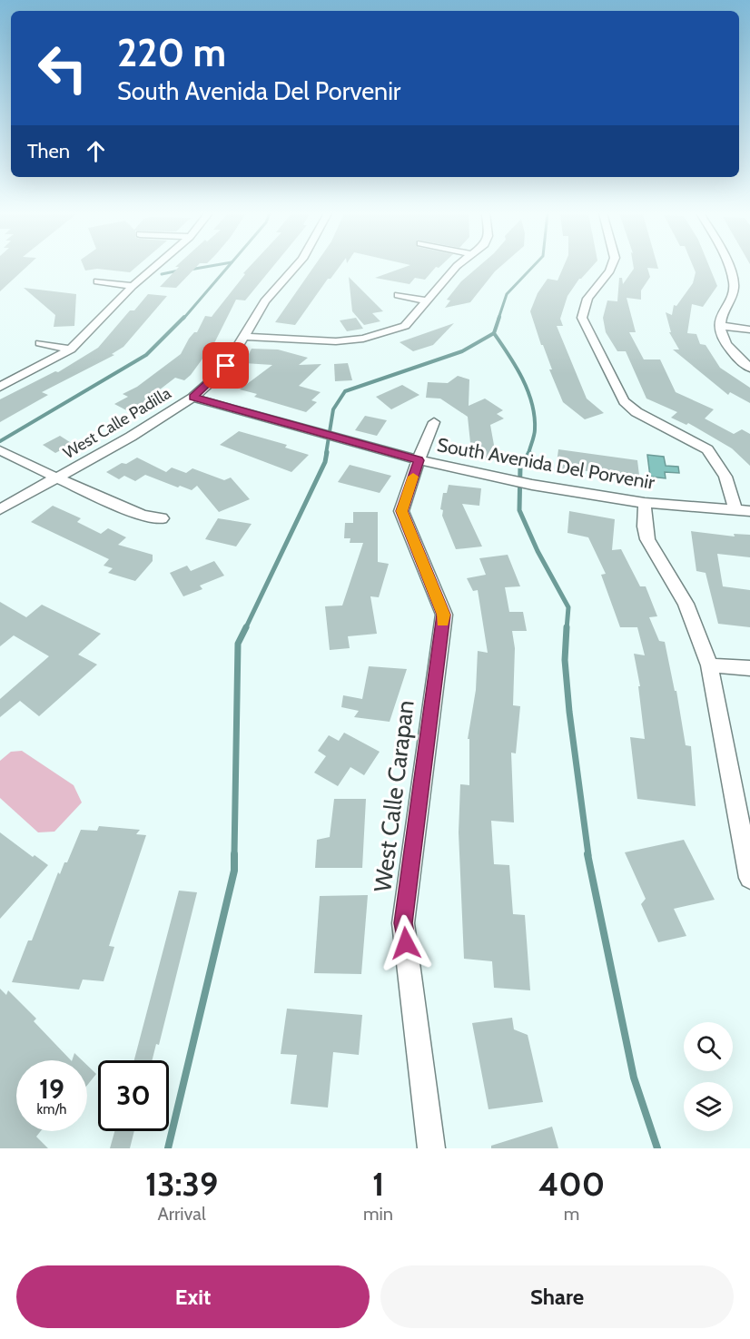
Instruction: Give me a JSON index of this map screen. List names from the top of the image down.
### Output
{
  "streets": {
    "street": ["West Calle Padilla", "South Avenida Del Porvenir", "West Calle Carapan"]
  },
  "crossings": [
    ["West Calle Padilla", "South Avenida Del Porvenir"],
    ["South Avenida Del Porvenir", "West Calle Carapan"]
  ],
  "page": {
    "turn": ["220 m", "South Avenida Del Porvenir"],
    "then": "Then",
    "speed": "19 km/h",
    "limit": "30",
    "eta": [
      "13:39",
      "Arrival",
      "1",
      "min",
      "400",
      "m"
    ],
    "buttons": ["Exit", "Share"]
  }
}
